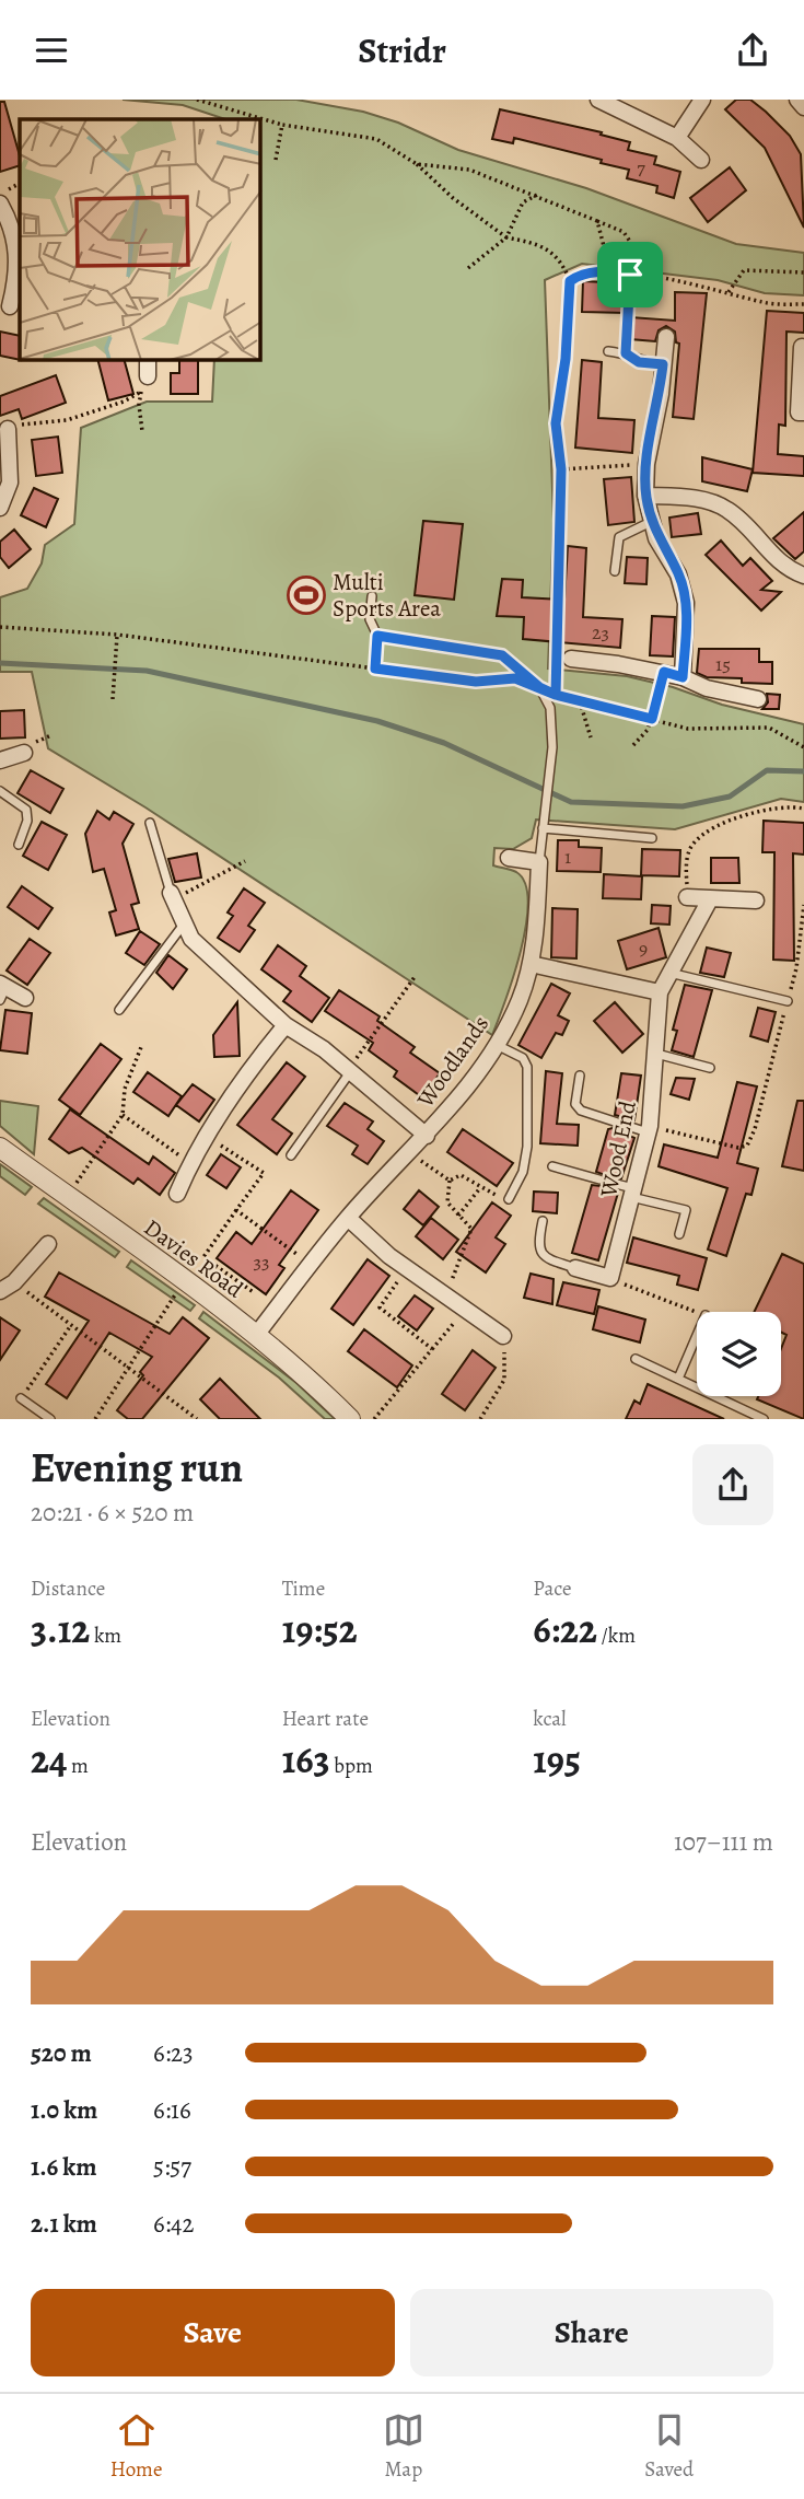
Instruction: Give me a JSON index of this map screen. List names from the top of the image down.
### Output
{
  "streets": {
    "street": ["Woodlands", "Wood End", "Davies Road"]
  },
  "crossings": [
    ["Woodlands", "Davies Road"]
  ],
  "places": {
    "sports": ["Multi Sports Area"]
  },
  "house_numbers": [
    "7",
    "23",
    "15",
    "1",
    "9",
    "33"
  ],
  "page": {
    "header": "Stridr",
    "heading": ["Evening run", "20:21 · 6 × 520 m"],
    "stats": [
      ["Distance", "3.12 km"],
      ["Time", "19:52"],
      ["Pace", "6:22 /km"],
      ["Elevation", "24 m"],
      ["Heart rate", "163 bpm"],
      ["kcal", "195"]
    ],
    "chart": ["Elevation", "107–111 m"],
    "list": [
      {
        "name": "520 m",
        "note": "6:23"
      },
      {
        "name": "1.0 km",
        "note": "6:16"
      },
      {
        "name": "1.6 km",
        "note": "5:57"
      },
      {
        "name": "2.1 km",
        "note": "6:42"
      }
    ],
    "buttons": ["Save", "Share"],
    "tabs": ["Home", "Map", "Saved"]
  }
}
